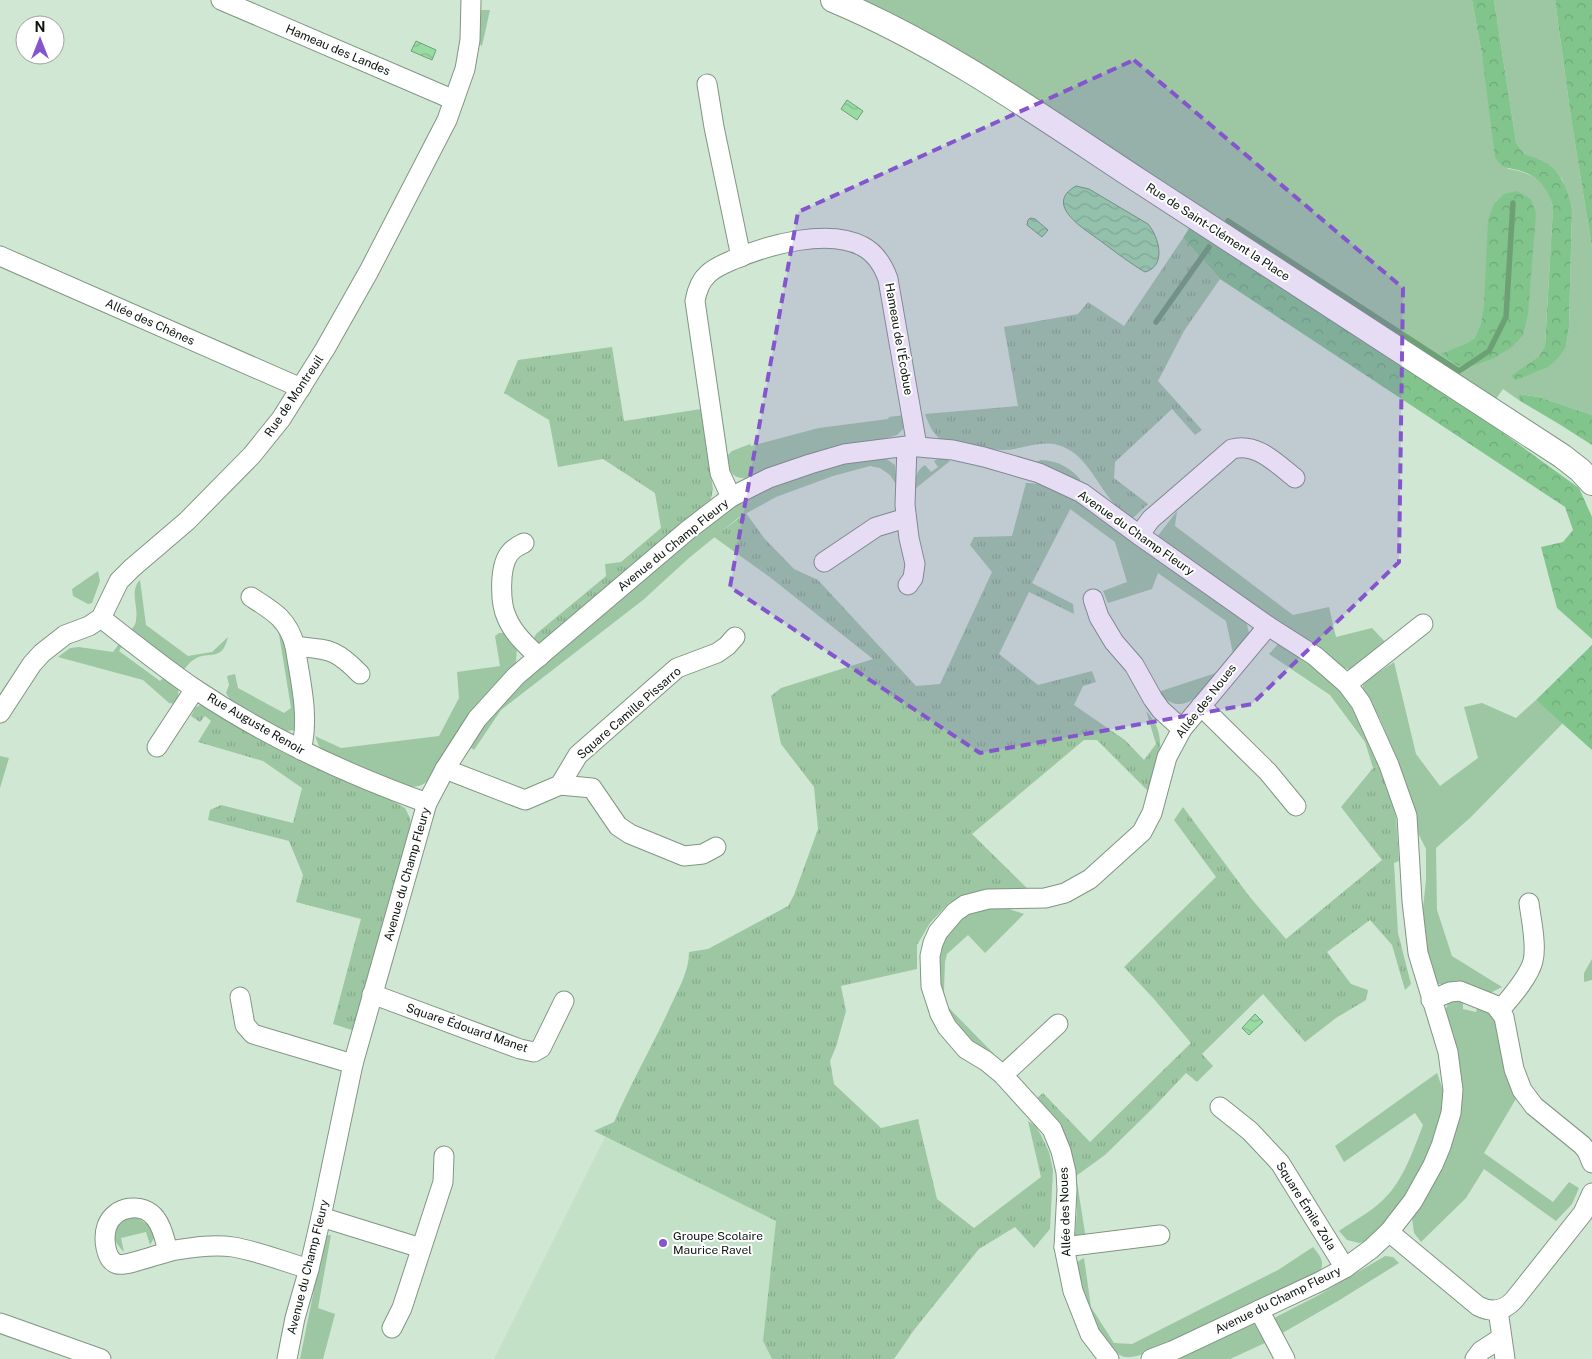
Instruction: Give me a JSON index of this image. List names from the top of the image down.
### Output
{
  "streets": {
    "street": [
      "Hameau des Landes",
      "Rue de Saint-Clément la Place",
      "Allée des Chênes",
      "Hameau de l'Écobue",
      "Rue de Montreuil",
      "Avenue du Champ Fleury",
      "Allée des Noues",
      "Square Camille Pissarro",
      "Rue Auguste Renoir",
      "Square Édouard Manet",
      "Square Émile Zola"
    ]
  },
  "crossings": [
    ["Hameau des Landes", "Rue de Montreuil"],
    ["Allée des Chênes", "Rue de Montreuil"],
    ["Hameau de l'Écobue", "Avenue du Champ Fleury"],
    ["Rue de Montreuil", "Rue Auguste Renoir"],
    ["Avenue du Champ Fleury", "Allée des Noues"],
    ["Avenue du Champ Fleury", "Rue Auguste Renoir"],
    ["Avenue du Champ Fleury", "Square Édouard Manet"],
    ["Avenue du Champ Fleury", "Square Émile Zola"]
  ],
  "places": ["Groupe Scolaire Maurice Ravel"],
  "north": "top"
}
